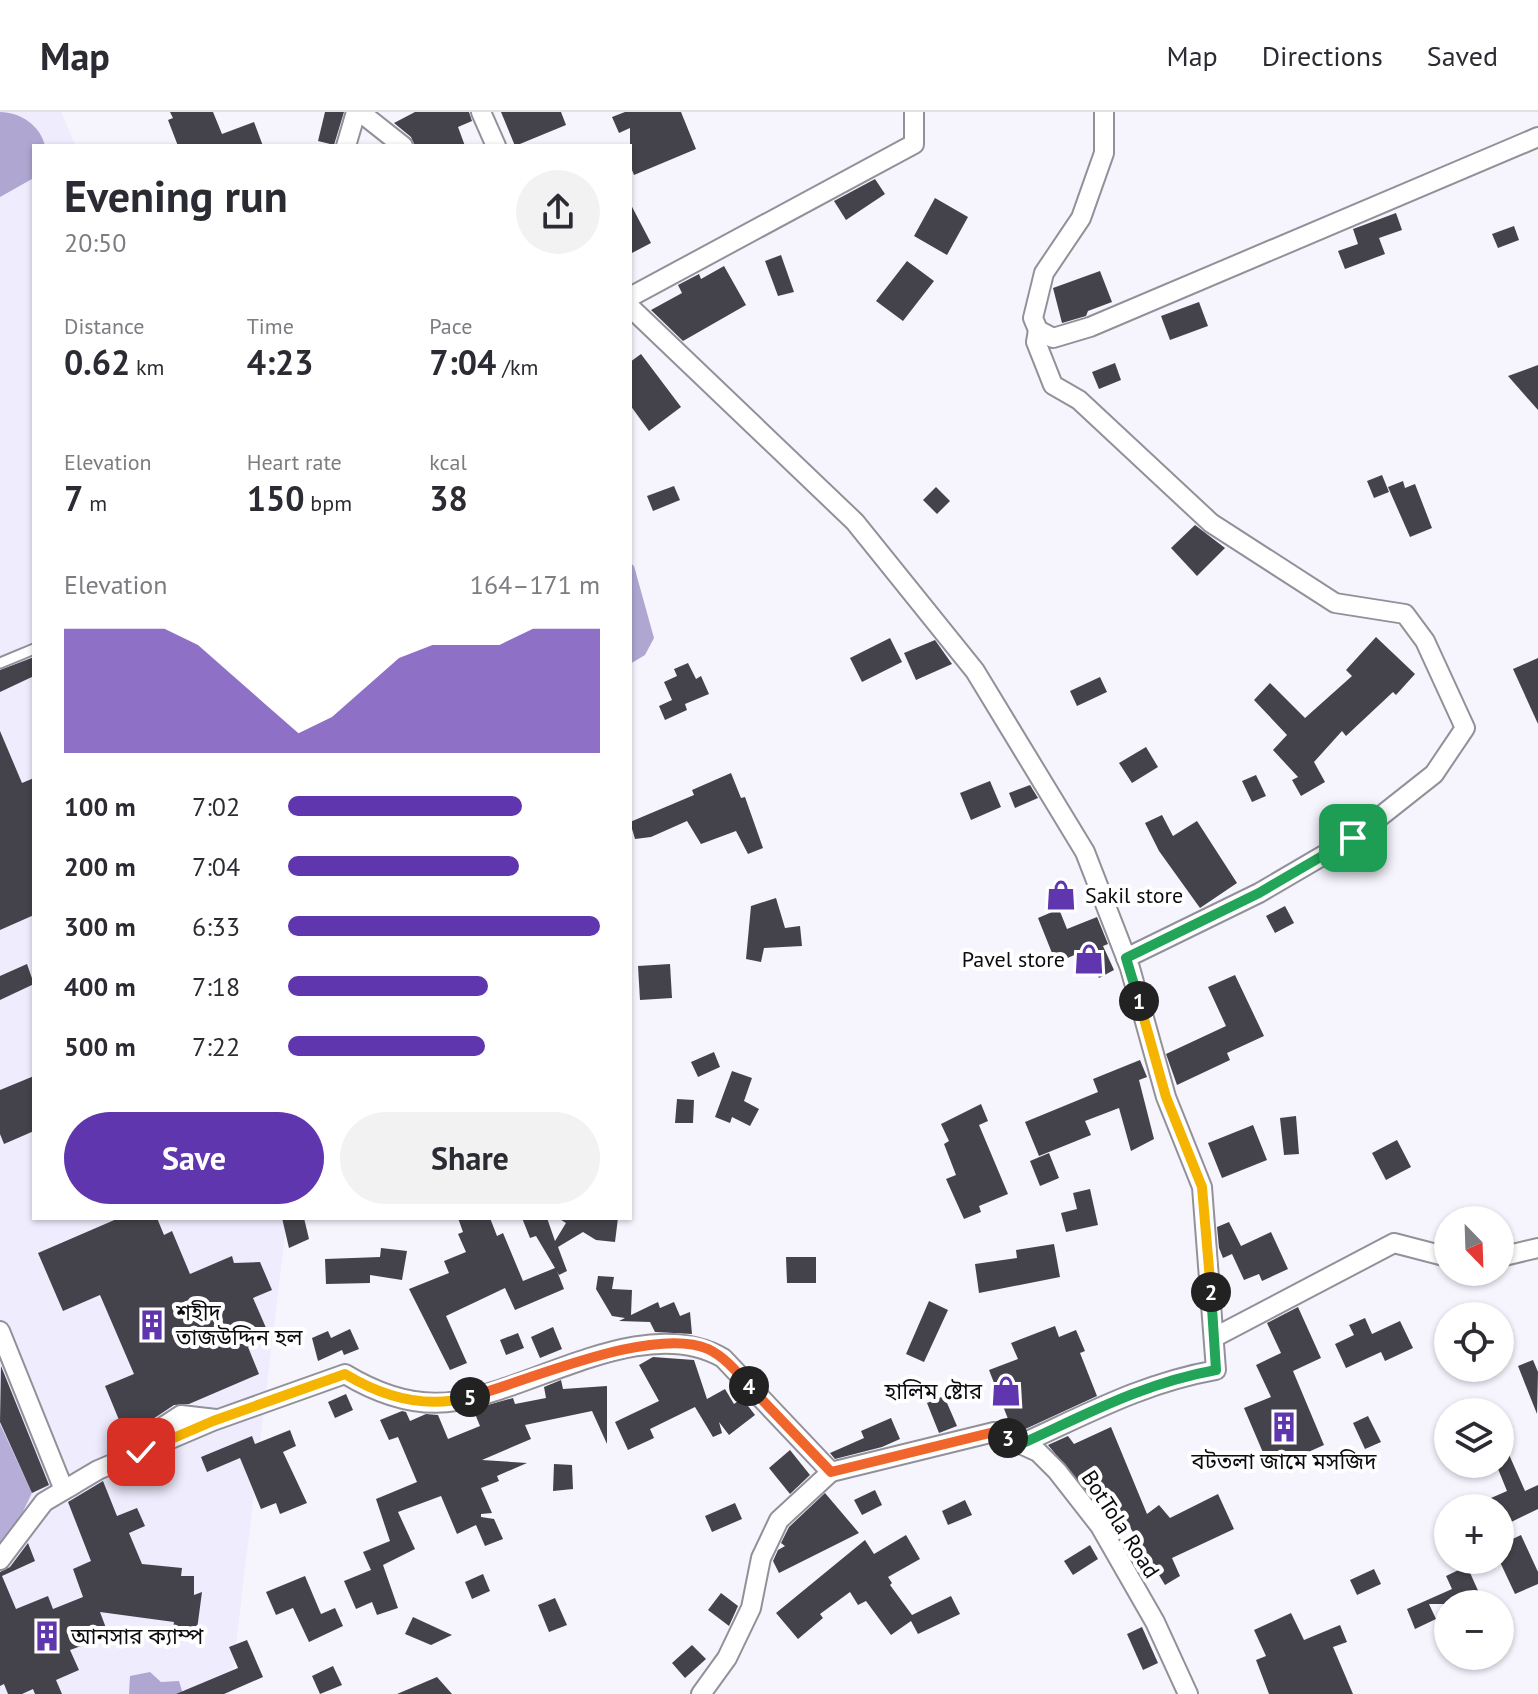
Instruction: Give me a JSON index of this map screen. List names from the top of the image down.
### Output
{
  "streets": {
    "street": ["BotTola Road"]
  },
  "places": {
    "shop": ["Sakil store", "Pavel store", "হালিম ষ্টোর"],
    "building": ["শহীদ তাজউদ্দিন হল", "বটতলা জামে মসজিদ", "আনসার ক্যাম্প"]
  },
  "north": "bottom right",
  "page": {
    "header": "Map",
    "nav": ["Map", "Directions", "Saved"],
    "heading": ["Evening run", "20:50"],
    "stats": [
      ["Distance", "0.62 km"],
      ["Time", "4:23"],
      ["Pace", "7:04 /km"],
      ["Elevation", "7 m"],
      ["Heart rate", "150 bpm"],
      ["kcal", "38"]
    ],
    "chart": ["Elevation", "164–171 m"],
    "list": [
      {
        "name": "100 m",
        "note": "7:02"
      },
      {
        "name": "200 m",
        "note": "7:04"
      },
      {
        "name": "300 m",
        "note": "6:33"
      },
      {
        "name": "400 m",
        "note": "7:18"
      },
      {
        "name": "500 m",
        "note": "7:22"
      }
    ],
    "pins": [
      "1",
      "2",
      "4",
      "5",
      "3"
    ],
    "buttons": ["Save", "Share"],
    "map_buttons": ["+", "−"]
  }
}
